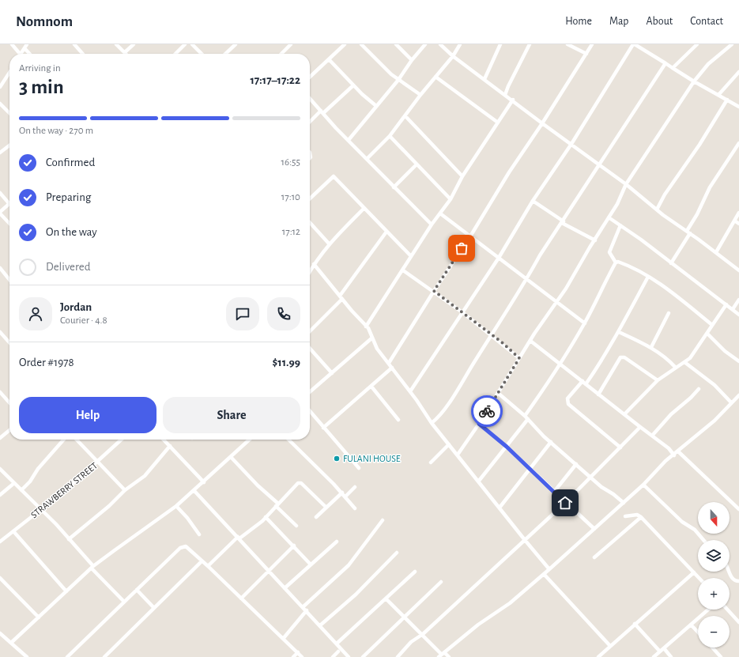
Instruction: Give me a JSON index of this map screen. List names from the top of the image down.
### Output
{
  "streets": {
    "street": ["STRAWBERRY STREET"]
  },
  "places": ["FULANI HOUSE"],
  "north": "bottom",
  "page": {
    "header": "Nomnom",
    "nav": [
      "Home",
      "Map",
      "About",
      "Contact"
    ],
    "heading": ["3 min", "Arriving in", "17:17–17:22"],
    "panel": [
      "Jordan",
      "Courier · 4.8",
      "Order #1978",
      "$11.99"
    ],
    "bar": "On the way · 270 m",
    "list": [
      ["Confirmed", "16:55"],
      ["Preparing", "17:10"],
      ["On the way", "17:12"],
      "Delivered"
    ],
    "buttons": ["Help", "Share"],
    "map_buttons": ["+", "−"]
  }
}
